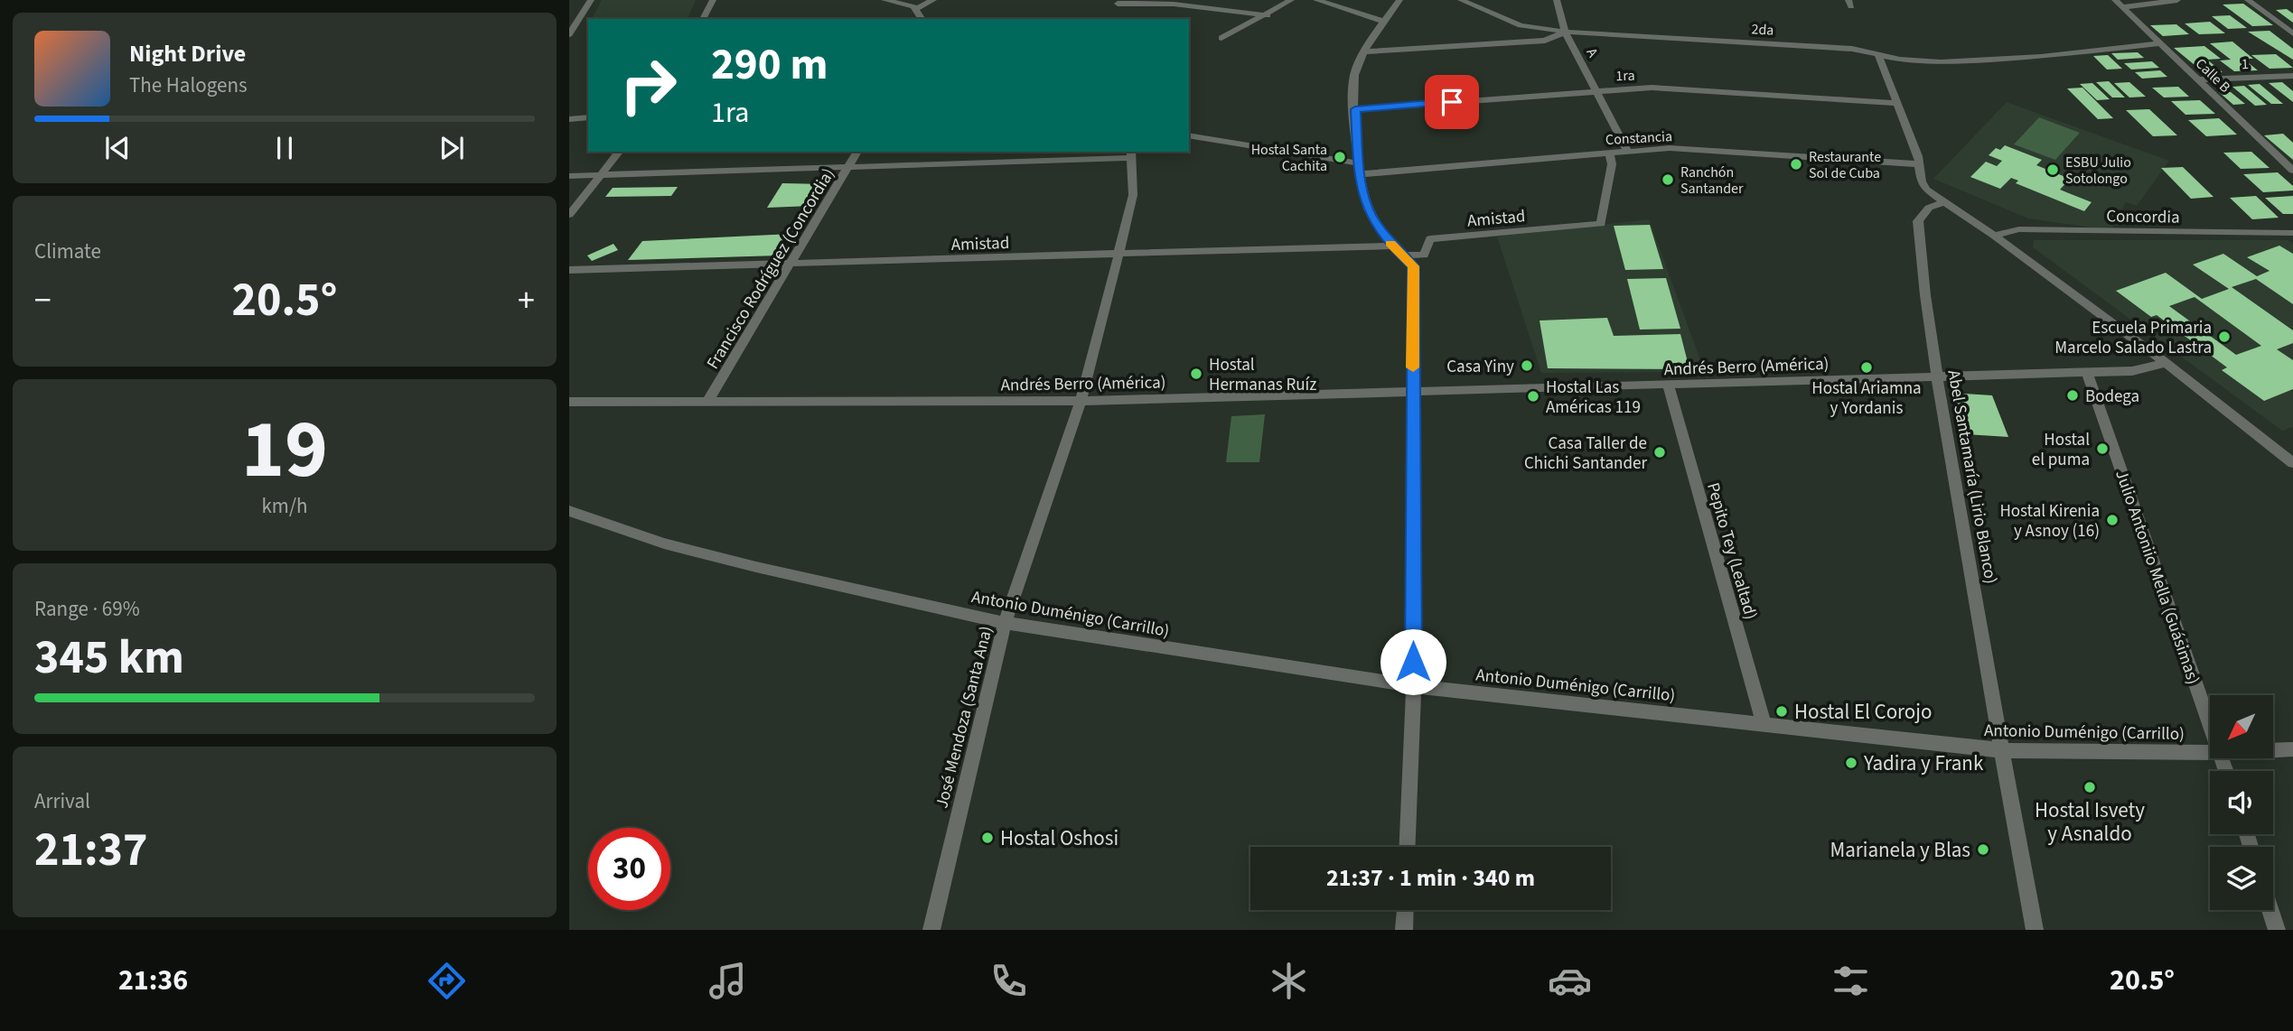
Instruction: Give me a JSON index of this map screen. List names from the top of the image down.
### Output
{
  "streets": {
    "street": [
      "2da",
      "A",
      "1",
      "1ra",
      "Calle B",
      "Constancia",
      "Concordia",
      "Amistad",
      "Francisco Rodríguez (Concordia)",
      "Andrés Berro (América)",
      "Abel Santamaría (Lirio Blanco)",
      "Pepito Tey (Lealtad)",
      "Julio Antoniio Mella (Guásimas)",
      "Antonio Duménigo (Carrillo)",
      "José Mendoza (Santa Ana)"
    ]
  },
  "crossings": [
    ["2da", "A"],
    ["2da", "Calle B"],
    ["A", "1ra"],
    ["A", "Constancia"],
    ["1", "Calle B"],
    ["Constancia", "Amistad"],
    ["Amistad", "Francisco Rodríguez (Concordia)"],
    ["Amistad", "José Mendoza (Santa Ana)"],
    ["Francisco Rodríguez (Concordia)", "Andrés Berro (América)"],
    ["Andrés Berro (América)", "Abel Santamaría (Lirio Blanco)"],
    ["Andrés Berro (América)", "Pepito Tey (Lealtad)"],
    ["Andrés Berro (América)", "Julio Antoniio Mella (Guásimas)"],
    ["Andrés Berro (América)", "José Mendoza (Santa Ana)"],
    ["Abel Santamaría (Lirio Blanco)", "Antonio Duménigo (Carrillo)"],
    ["Pepito Tey (Lealtad)", "Antonio Duménigo (Carrillo)"],
    ["Antonio Duménigo (Carrillo)", "José Mendoza (Santa Ana)"]
  ],
  "places": [
    "Hostal Santa Cachita",
    "Restaurante Sol de Cuba",
    "ESBU Julio Sotolongo",
    "Ranchón Santander",
    "Escuela Primaria Marcelo Salado Lastra",
    "Casa Yiny",
    "Hostal Ariamna y Yordanis",
    "Hostal Hermanas Ruíz",
    "Bodega",
    "Hostal Las Américas 119",
    "Hostal el puma",
    "Casa Taller de Chichi Santander",
    "Hostal Kirenia y Asnoy (16)",
    "Hostal El Corojo",
    "Yadira y Frank",
    "Hostal Isvety y Asnaldo",
    "Hostal Oshosi",
    "Marianela y Blas"
  ],
  "north": "bottom left",
  "page": {
    "turn": ["290 m", "1ra"],
    "song": ["Night Drive", "The Halogens"],
    "tile": [
      "Climate",
      ["19", "km/h"],
      ["Range · 69%", "345 km"],
      ["Arrival", "21:37"]
    ],
    "heat": ["−", "20.5°", "+"],
    "limit": "30",
    "trip": "21:37 · 1 min · 340 m",
    "tabs": ["21:36", "20.5°"]
  }
}
